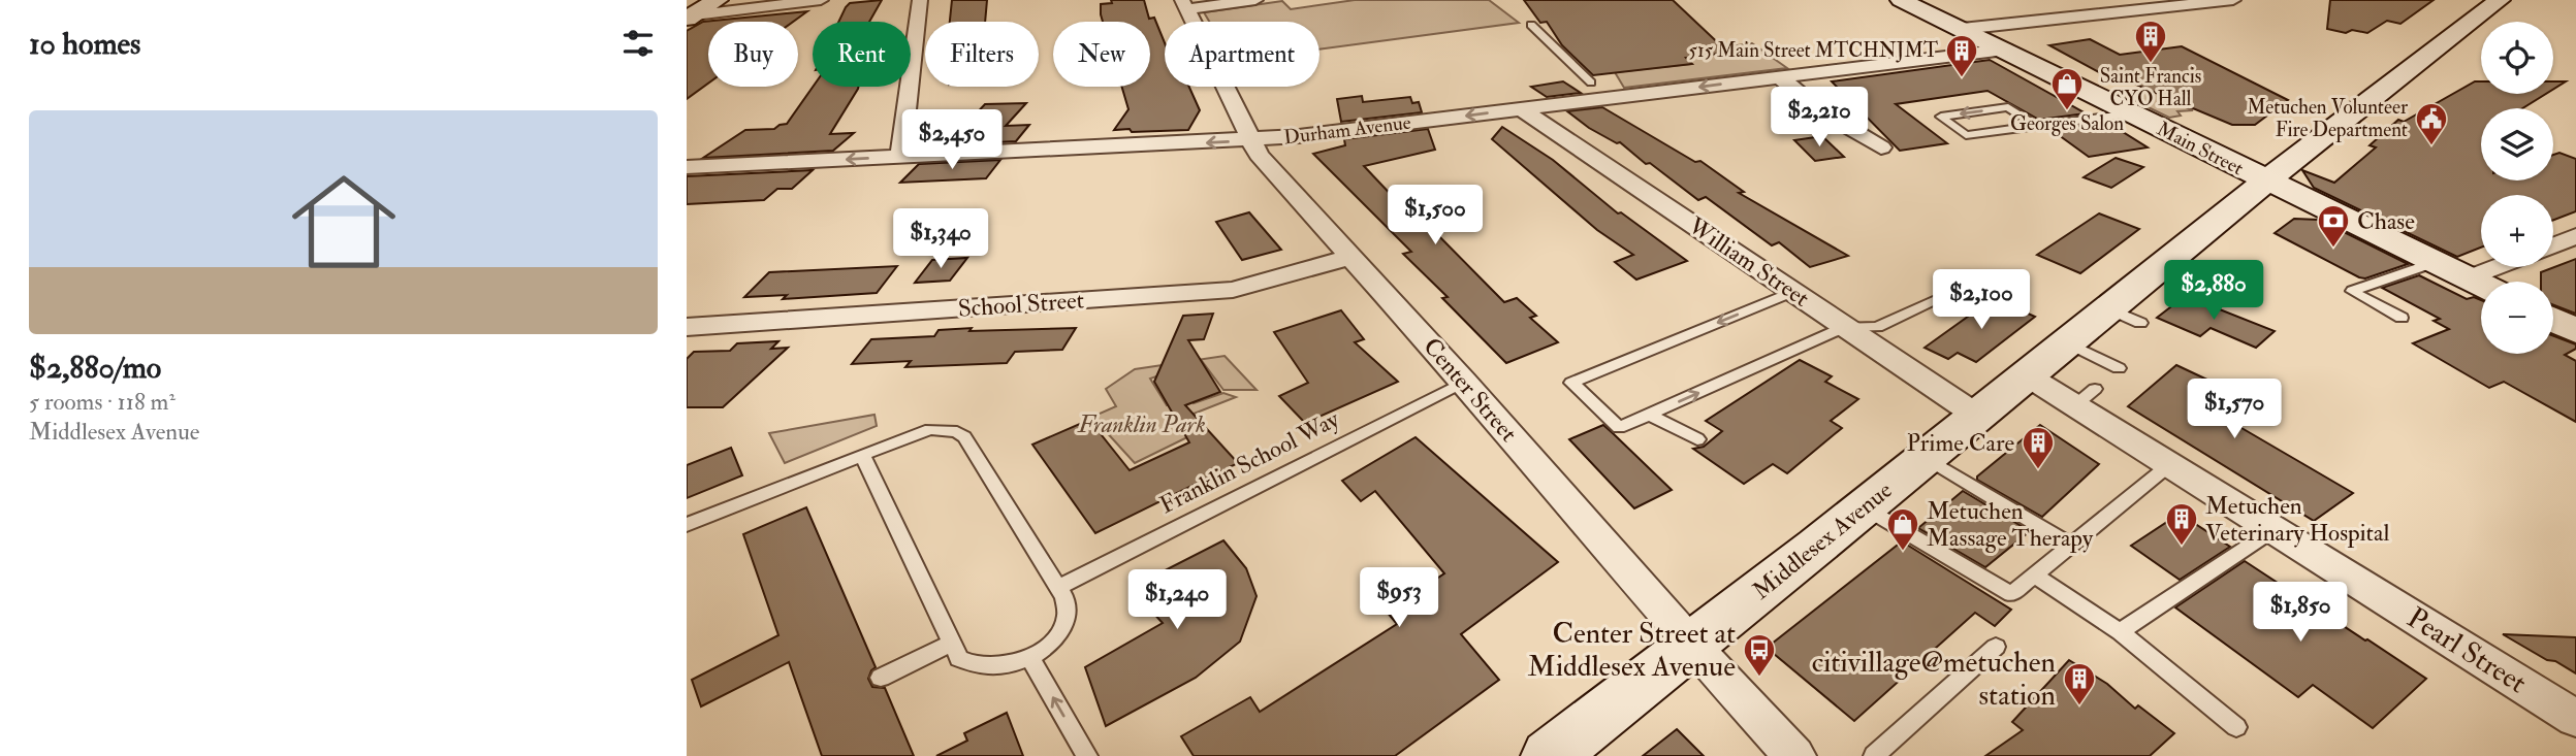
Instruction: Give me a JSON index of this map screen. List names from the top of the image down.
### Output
{
  "streets": {
    "main road": ["Main Street", "Middlesex Avenue"],
    "street": [
      "Durham Avenue",
      "William Street",
      "School Street",
      "Center Street",
      "Pearl Street"
    ],
    "lane": ["Franklin School Way"]
  },
  "crossings": [
    ["Durham Avenue", "Main Street"],
    ["Durham Avenue", "William Street"],
    ["Durham Avenue", "Center Street"],
    ["Main Street", "Middlesex Avenue"],
    ["William Street", "Middlesex Avenue"],
    ["School Street", "Center Street"],
    ["Center Street", "Franklin School Way"],
    ["Center Street", "Middlesex Avenue"],
    ["Middlesex Avenue", "Pearl Street"]
  ],
  "one_way": ["Durham Avenue"],
  "parks": ["Franklin Park"],
  "places": {
    "building": [
      "Saint Francis CYO Hall",
      "515 Main Street MTCHNJMT",
      "Prime Care",
      "Metuchen Veterinary Hospital",
      "citivillage@metuchen station"
    ],
    "shop": ["Georges Salon", "Metuchen Massage Therapy"],
    "public building": ["Metuchen Volunteer Fire Department"],
    "bank": ["Chase"],
    "bus stop": ["Center Street at Middlesex Avenue"]
  },
  "page": {
    "heading": "10 homes",
    "map_buttons": ["+", "−"],
    "chip": [
      "Buy",
      "Rent",
      "Filters",
      "New",
      "Apartment"
    ],
    "list": [
      {
        "name": "$2,880/mo",
        "note": "5 rooms · 118 m² · Middlesex Avenue"
      }
    ],
    "price": [
      "$2,210",
      "$2,450",
      "$1,500",
      "$1,340",
      "$2,880",
      "$2,100",
      "$1,570",
      "$953",
      "$1,240",
      "$1,850"
    ]
  }
}
